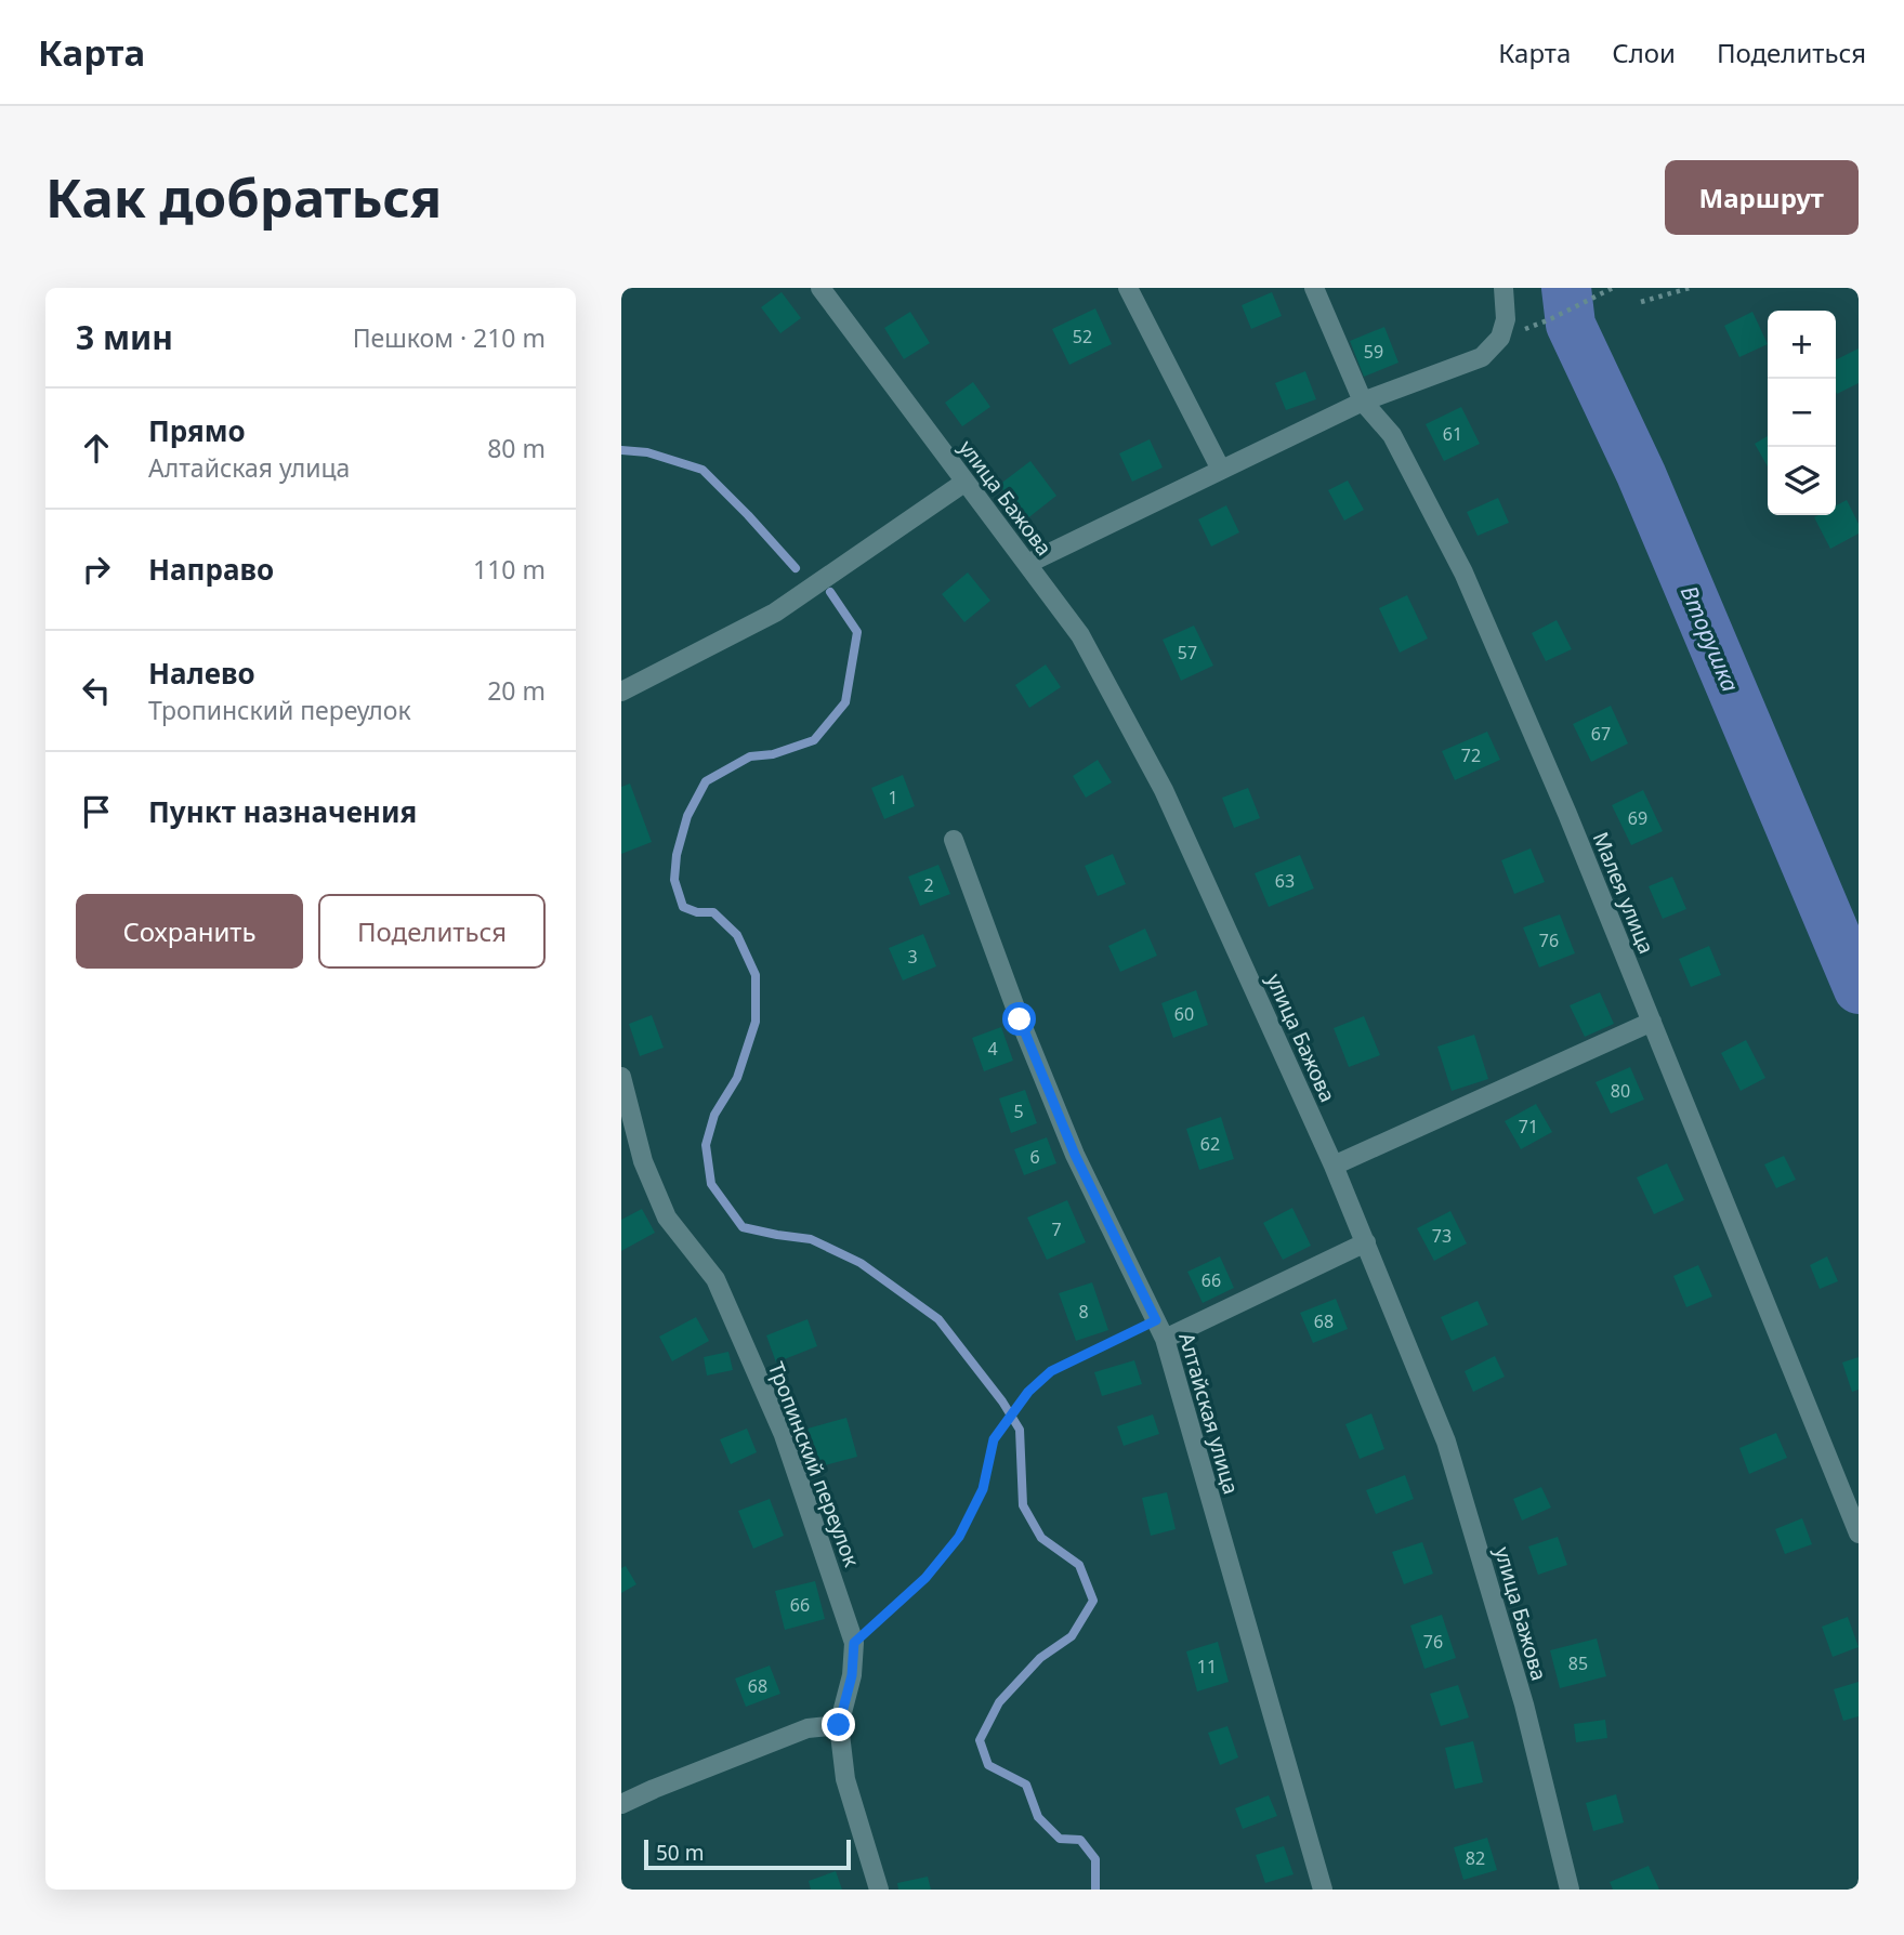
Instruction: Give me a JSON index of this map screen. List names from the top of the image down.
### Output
{
  "streets": {
    "street": [
      "улица Бажова",
      "Малея улица",
      "Алтайская улица",
      "Тропинский переулок"
    ]
  },
  "water": ["Вторушка"],
  "house_numbers": [
    "52",
    "59",
    "61",
    "57",
    "67",
    "72",
    "1",
    "69",
    "63",
    "2",
    "76",
    "3",
    "60",
    "4",
    "80",
    "5",
    "71",
    "62",
    "6",
    "7",
    "73",
    "66",
    "8",
    "68",
    "66",
    "76",
    "85",
    "11",
    "68",
    "82"
  ],
  "scale_bar": "50 m",
  "page": {
    "header": "Карта",
    "nav": ["Карта", "Слои", "Поделиться"],
    "buttons": [
      "Маршрут",
      ["Сохранить", "Поделиться"]
    ],
    "title": "Как добраться",
    "heading": ["3 мин", "Пешком · 210 m"],
    "map_buttons": ["+", "−"],
    "list": [
      ["Прямо", "Алтайская улица", "80 m"],
      ["Направо", "110 m"],
      ["Налево", "Тропинский переулок", "20 m"],
      "Пункт назначения"
    ],
    "scale": "50 m"
  }
}
